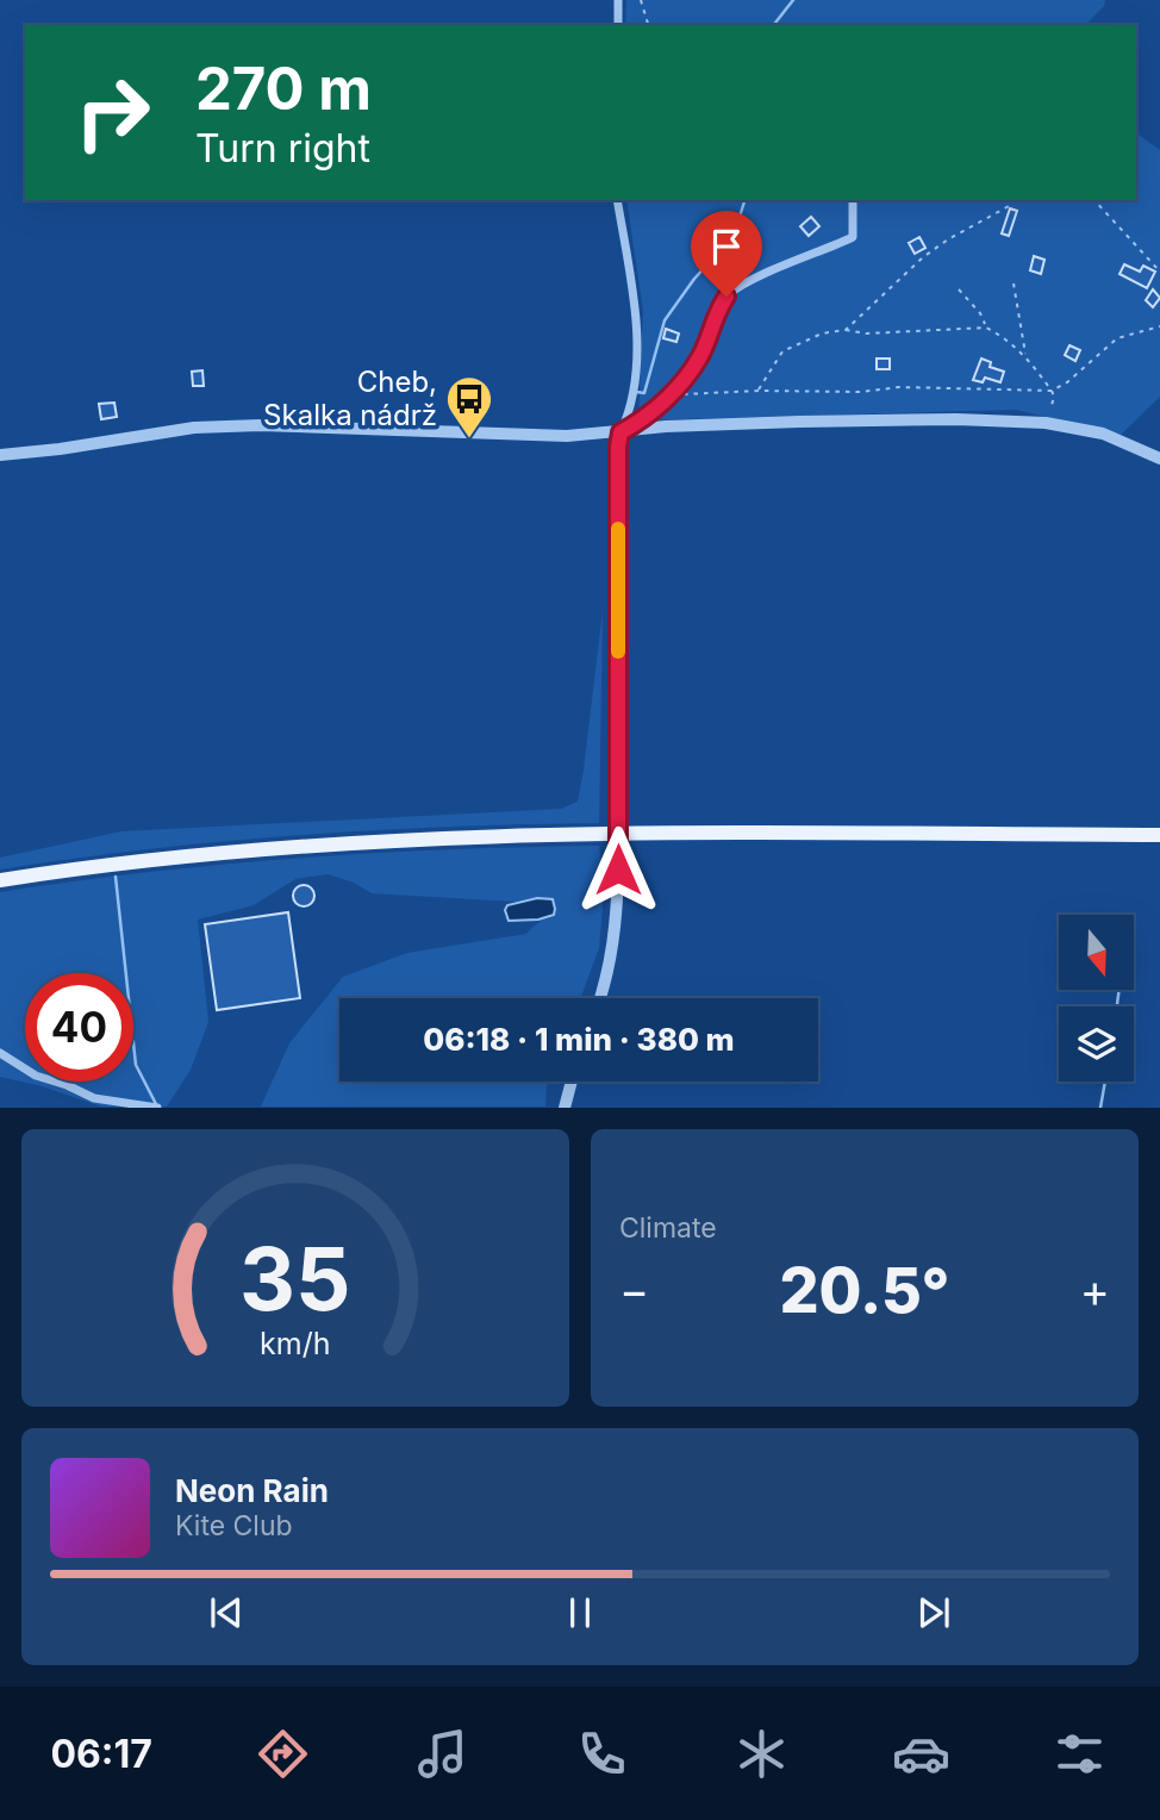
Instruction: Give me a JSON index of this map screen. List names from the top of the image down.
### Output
{
  "places": {
    "bus stop": ["Cheb, Skalka nádrž"]
  },
  "north": "bottom",
  "page": {
    "turn": ["270 m", "Turn right"],
    "limit": "40",
    "trip": "06:18 · 1 min · 380 m",
    "tile": "Climate",
    "heat": ["−", "20.5°", "+"],
    "song": ["Neon Rain", "Kite Club"],
    "tabs": "06:17",
    "gauge": ["35", "km/h"]
  }
}
